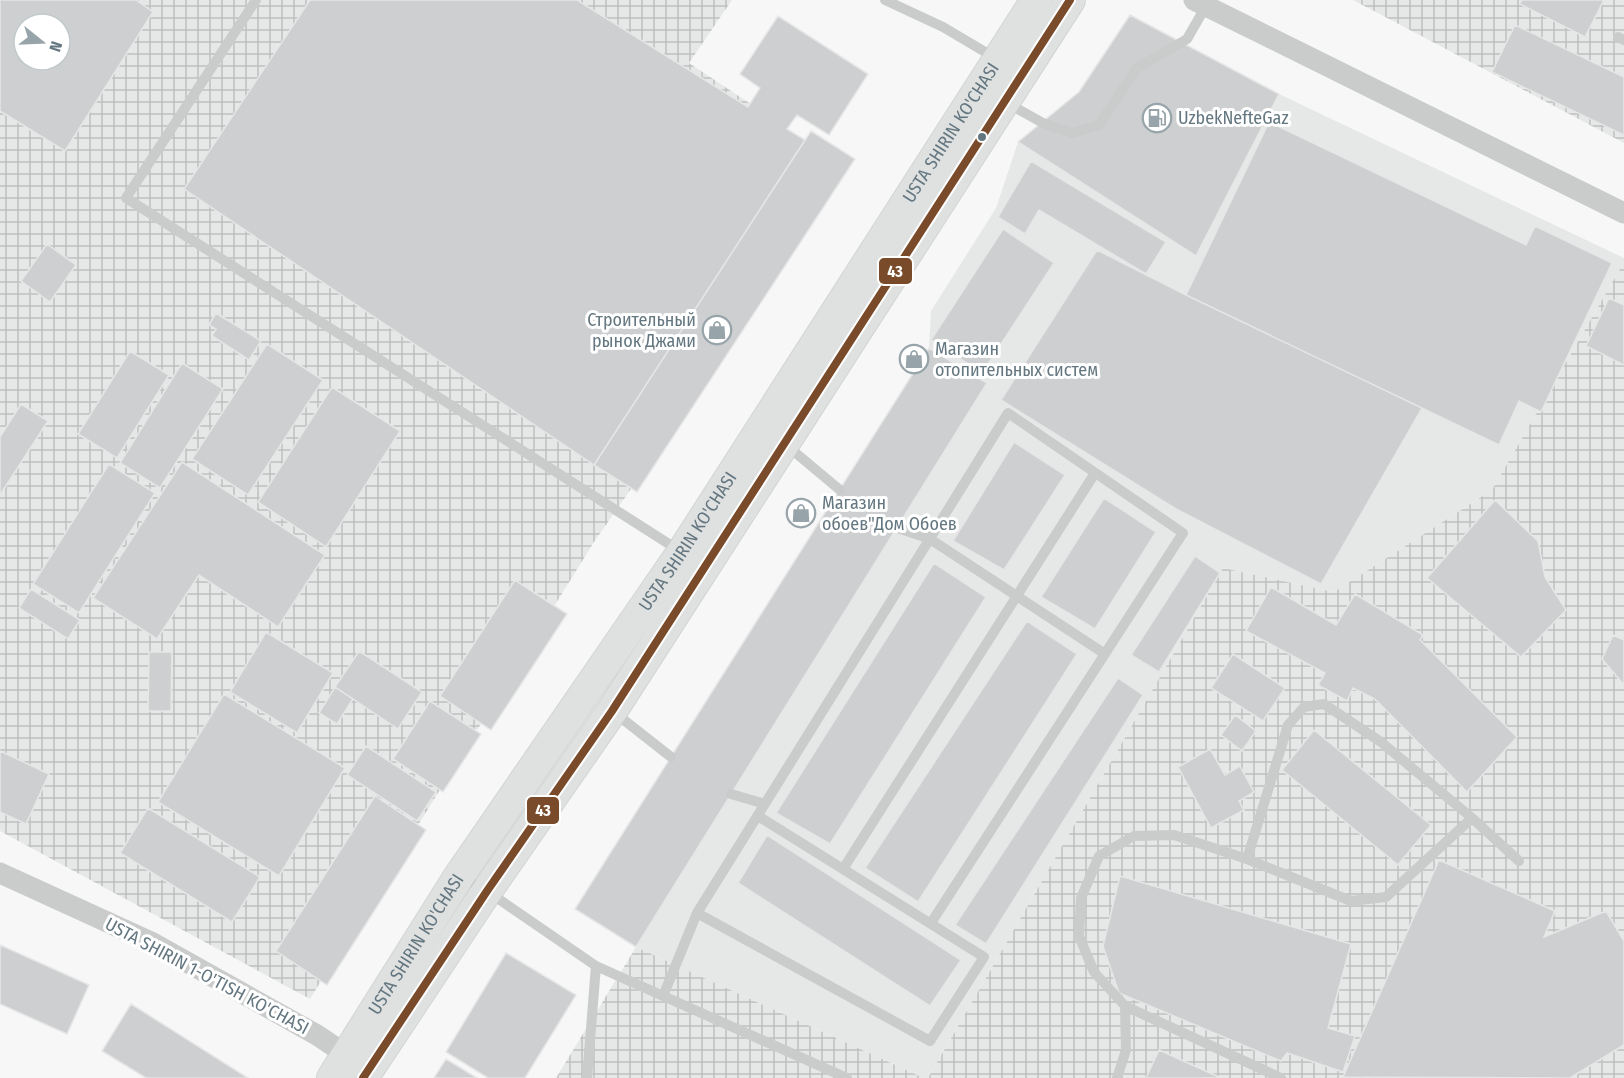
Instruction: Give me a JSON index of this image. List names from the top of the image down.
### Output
{
  "streets": {
    "main road": ["USTA SHIRIN KO'CHASI"],
    "street": ["USTA SHIRIN 1-O'TISH KO'CHASI"]
  },
  "crossings": [
    ["USTA SHIRIN KO'CHASI", "USTA SHIRIN 1-O'TISH KO'CHASI"]
  ],
  "places": {
    "fuel station": ["UzbekNefteGaz"],
    "shop": ["Строительный рынок Джами", "Магазин отопительных систем", "Магазин обоев\"Дом Обоев"]
  },
  "lines": ["transit line 43"],
  "north": "right"
}
